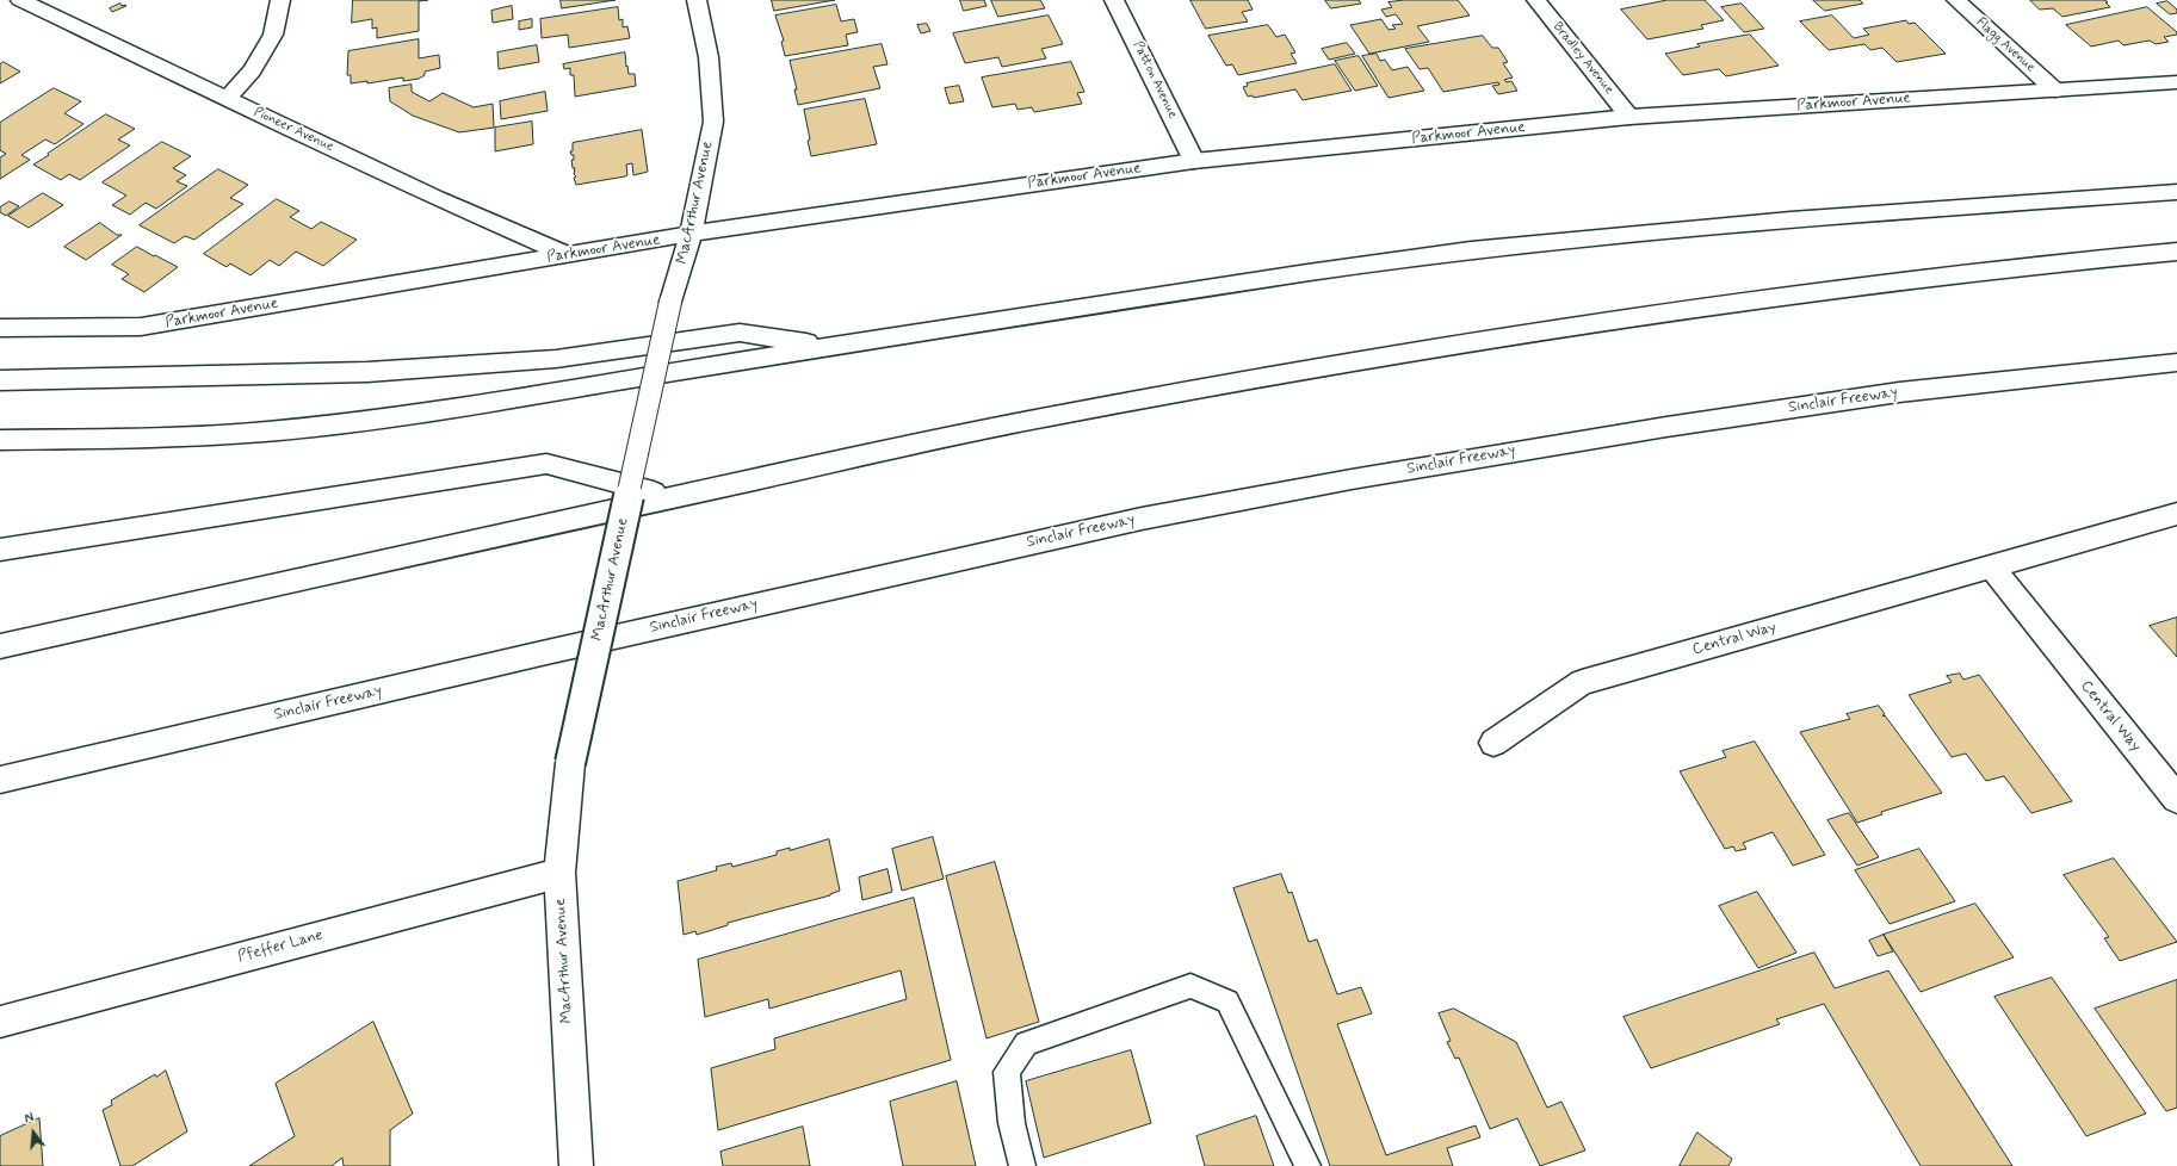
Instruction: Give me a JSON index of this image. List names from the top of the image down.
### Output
{
  "streets": {
    "main road": [
      "Flagg Avenue",
      "Bradley Avenue",
      "Patton Avenue",
      "Parkmoor Avenue",
      "Pioneer Avenue",
      "MacArthur Avenue",
      "Sinclair Freeway",
      "Central Way",
      "Pfeffer Lane"
    ]
  },
  "crossings": [
    ["Flagg Avenue", "Parkmoor Avenue"],
    ["Bradley Avenue", "Parkmoor Avenue"],
    ["Patton Avenue", "Parkmoor Avenue"],
    ["Parkmoor Avenue", "Pioneer Avenue"],
    ["Parkmoor Avenue", "MacArthur Avenue"],
    ["MacArthur Avenue", "Pfeffer Lane"]
  ],
  "north": "top"
}
